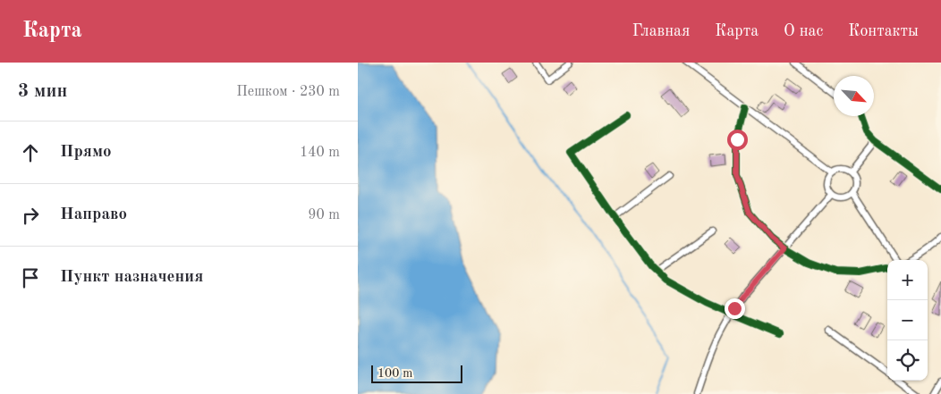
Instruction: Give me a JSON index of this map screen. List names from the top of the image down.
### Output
{
  "scale_bar": "100 m",
  "north": "bottom right",
  "page": {
    "header": "Карта",
    "nav": [
      "Главная",
      "Карта",
      "О нас",
      "Контакты"
    ],
    "heading": ["3 мин", "Пешком · 230 m"],
    "list": [
      ["Прямо", "140 m"],
      ["Направо", "90 m"],
      "Пункт назначения"
    ],
    "map_buttons": ["+", "−"],
    "scale": "100 m"
  }
}
